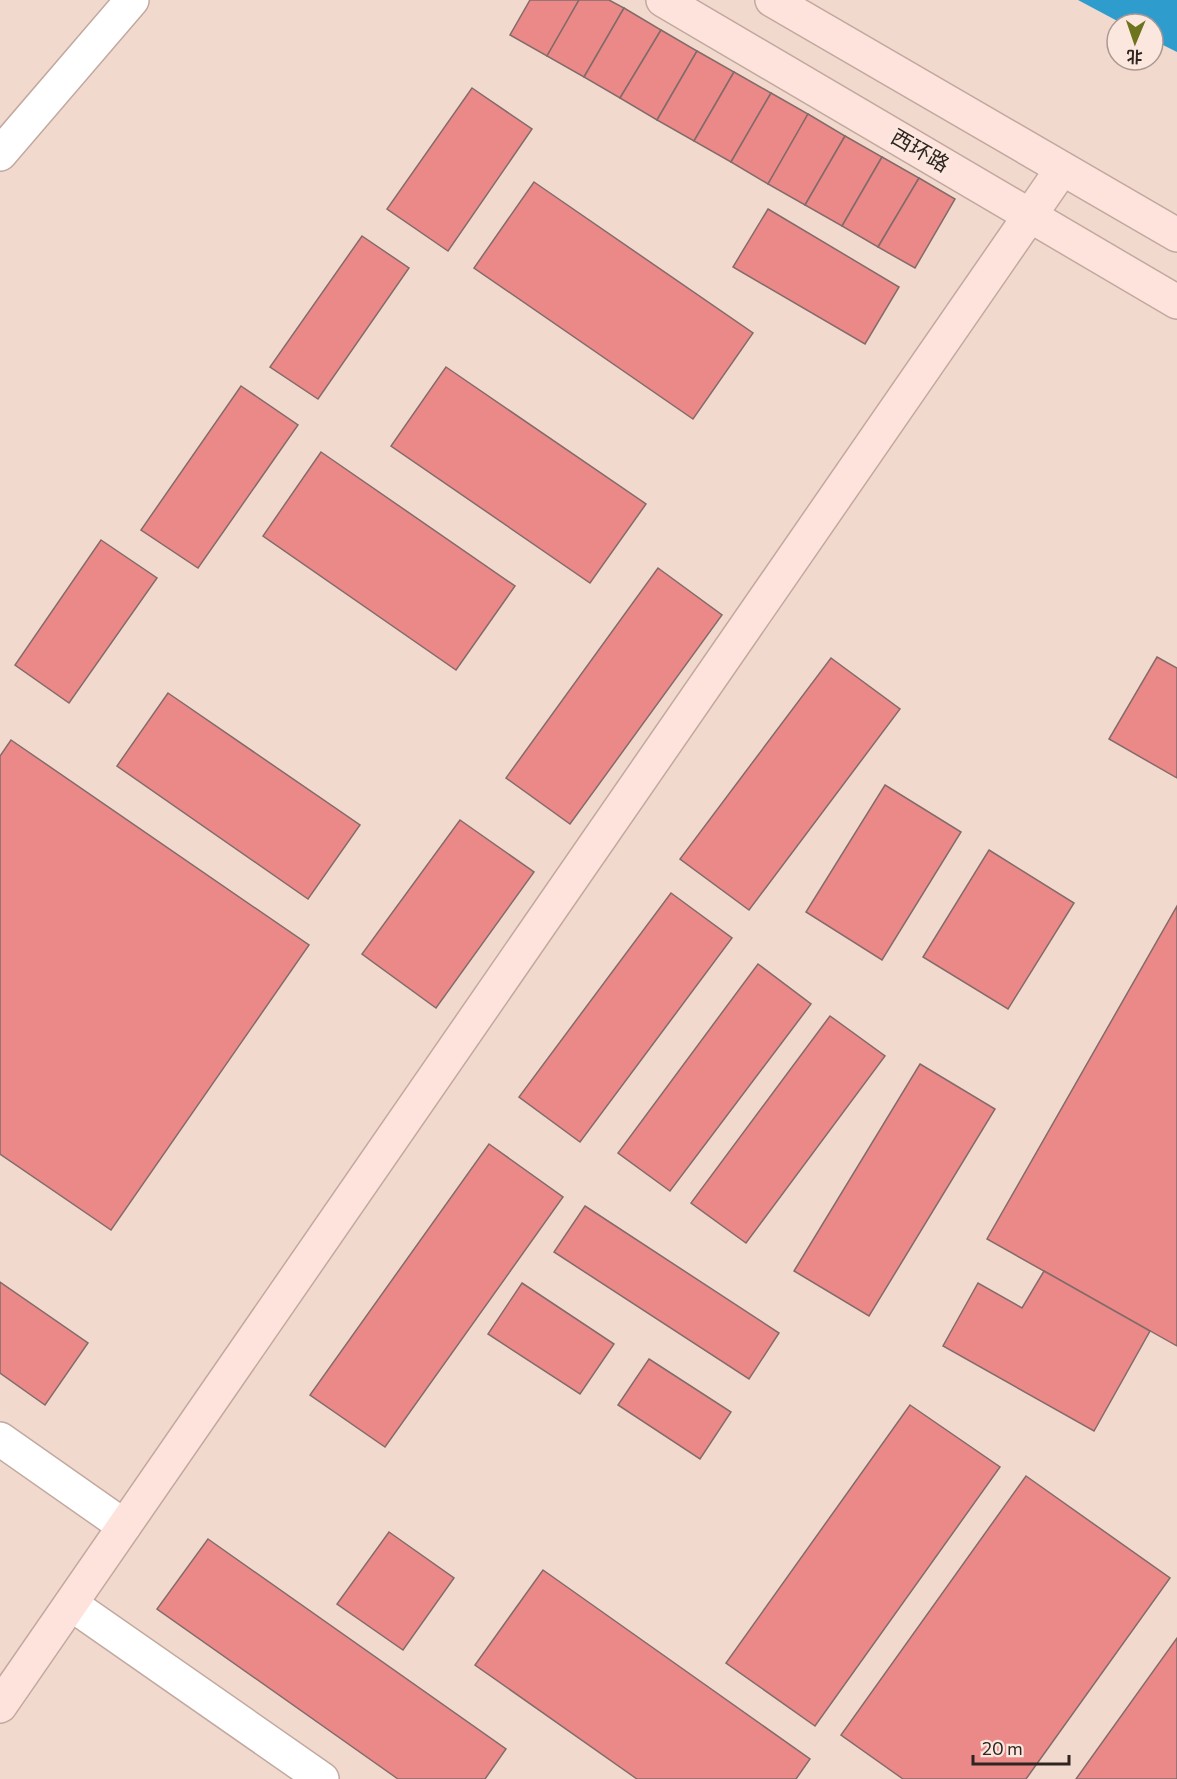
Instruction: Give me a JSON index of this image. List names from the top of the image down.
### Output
{
  "streets": {
    "street": ["西环路"]
  },
  "scale_bar": "20 m",
  "north": "bottom"
}
